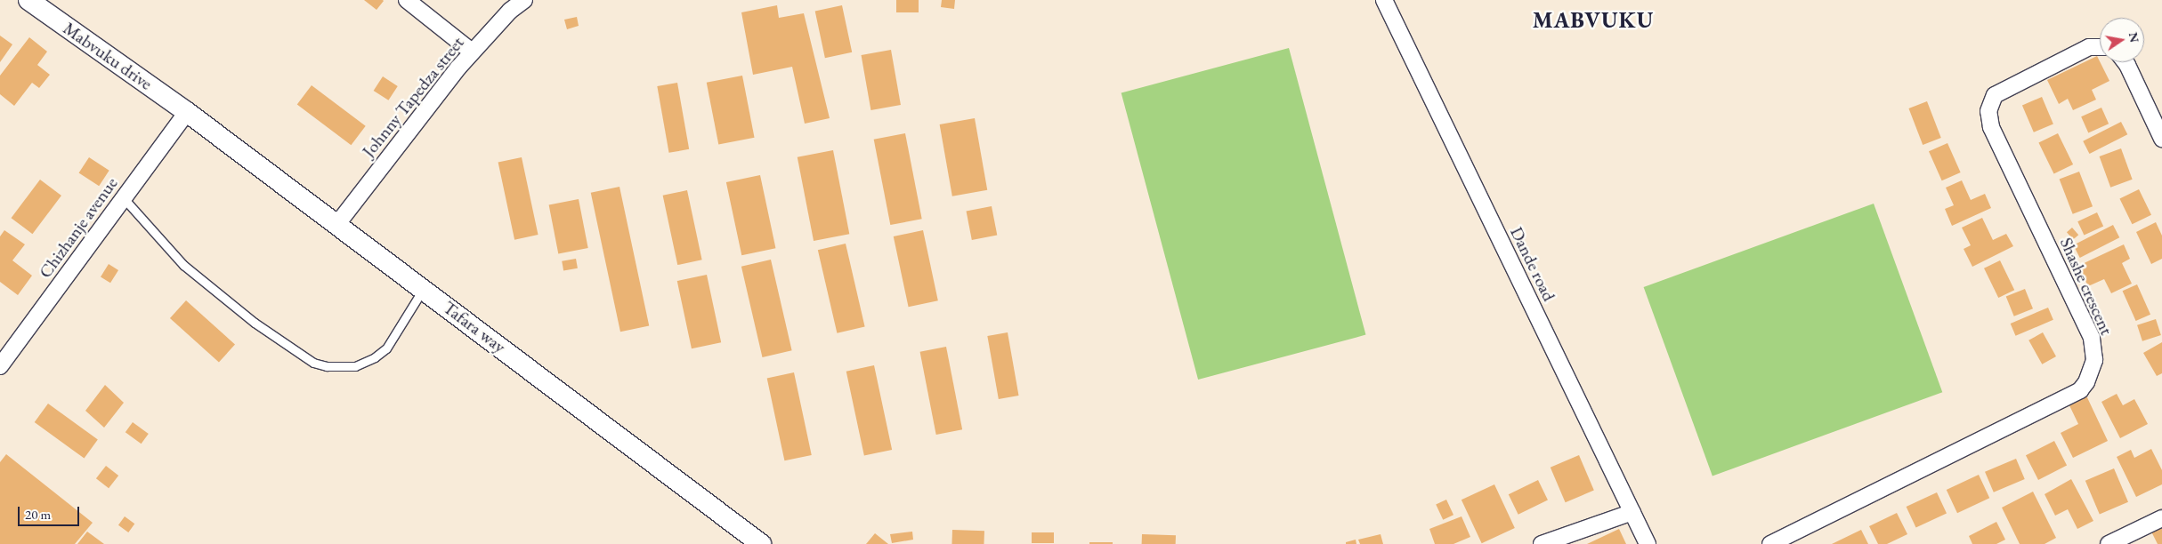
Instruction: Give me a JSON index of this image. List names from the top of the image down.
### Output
{
  "streets": {
    "street": [
      "Mabvuku drive",
      "Johnny Tapedza street",
      "Chizhanje avenue",
      "Dande road",
      "Shashe crescent",
      "Tafara way"
    ]
  },
  "crossings": [
    ["Mabvuku drive", "Chizhanje avenue"],
    ["Mabvuku drive", "Tafara way"],
    ["Johnny Tapedza street", "Tafara way"],
    ["Chizhanje avenue", "Tafara way"]
  ],
  "districts": ["MABVUKU"],
  "scale_bar": "20 m",
  "north": "right"
}
